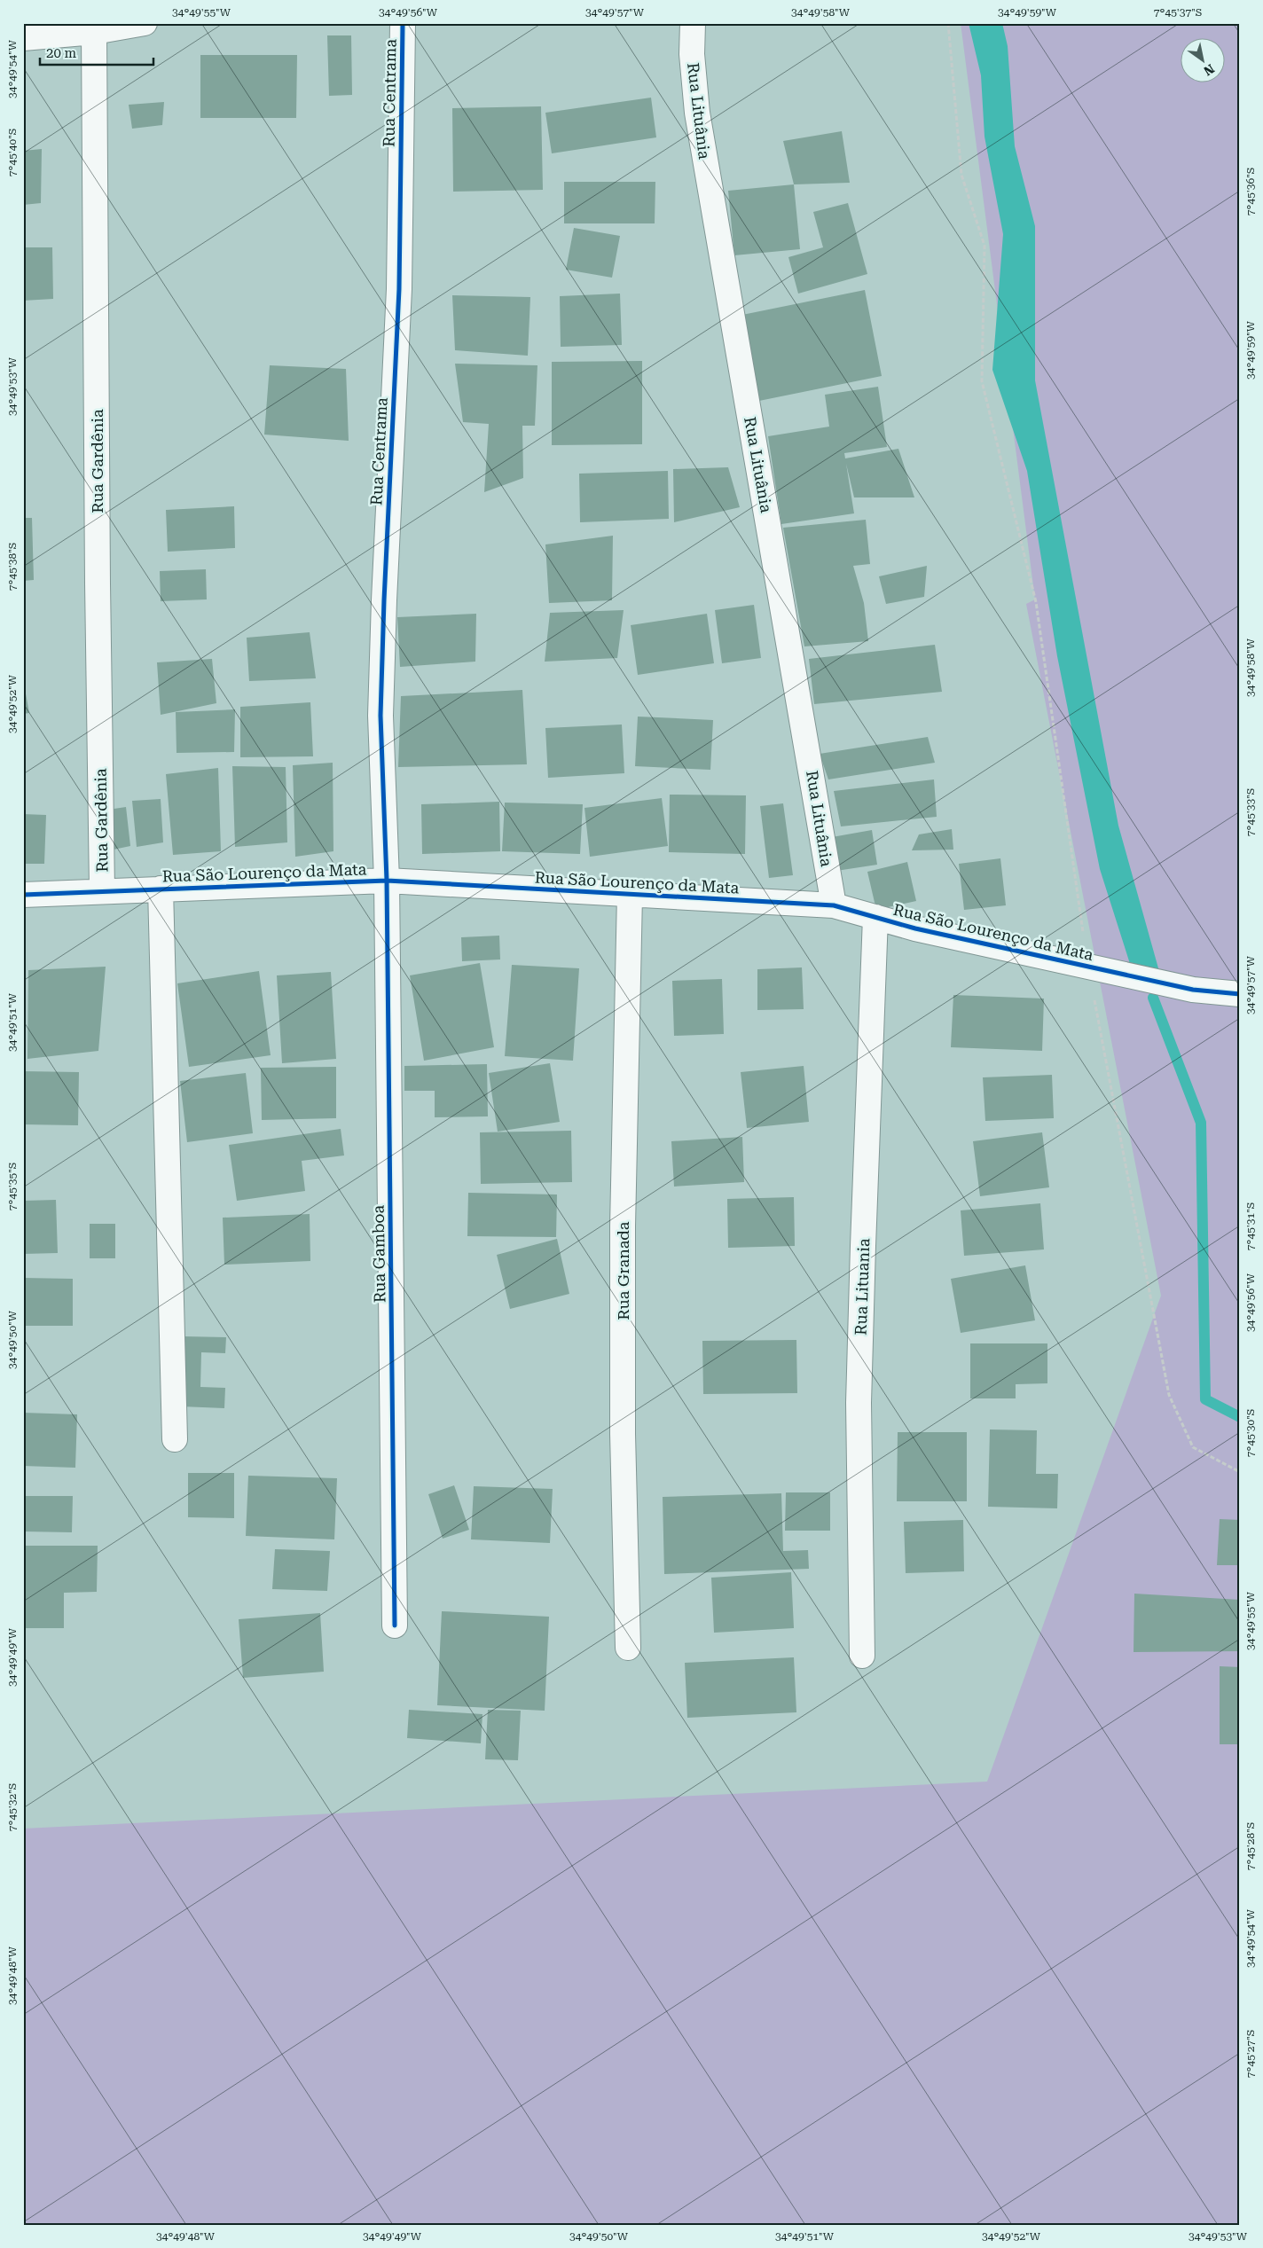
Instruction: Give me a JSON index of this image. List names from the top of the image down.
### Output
{
  "streets": {
    "street": [
      "Rua Centrama",
      "Rua Lituânia",
      "Rua Gardênia",
      "Rua São Lourenço da Mata",
      "Rua Gamboa",
      "Rua Granada",
      "Rua Lituania"
    ]
  },
  "crossings": [
    ["Rua Centrama", "Rua São Lourenço da Mata"],
    ["Rua Centrama", "Rua Gamboa"],
    ["Rua Lituânia", "Rua São Lourenço da Mata"],
    ["Rua Gardênia", "Rua São Lourenço da Mata"],
    ["Rua São Lourenço da Mata", "Rua Gamboa"],
    ["Rua São Lourenço da Mata", "Rua Granada"],
    ["Rua São Lourenço da Mata", "Rua Lituania"]
  ],
  "scale_bar": "20 m",
  "north": "bottom right",
  "coordinates": [
    "34°49'55\"W",
    "34°49'56\"W",
    "34°49'57\"W",
    "34°49'58\"W",
    "34°49'59\"W",
    "7°45'37\"S",
    "34°49'54\"W",
    "7°45'40\"S",
    "7°45'36\"S",
    "34°49'53\"W",
    "7°45'38\"S",
    "34°49'52\"W",
    "7°45'33\"S",
    "34°49'51\"W",
    "7°45'35\"S",
    "7°45'31\"S",
    "34°49'50\"W",
    "7°45'30\"S",
    "34°49'49\"W",
    "7°45'32\"S",
    "7°45'28\"S",
    "34°49'48\"W",
    "7°45'27\"S"
  ]
}
